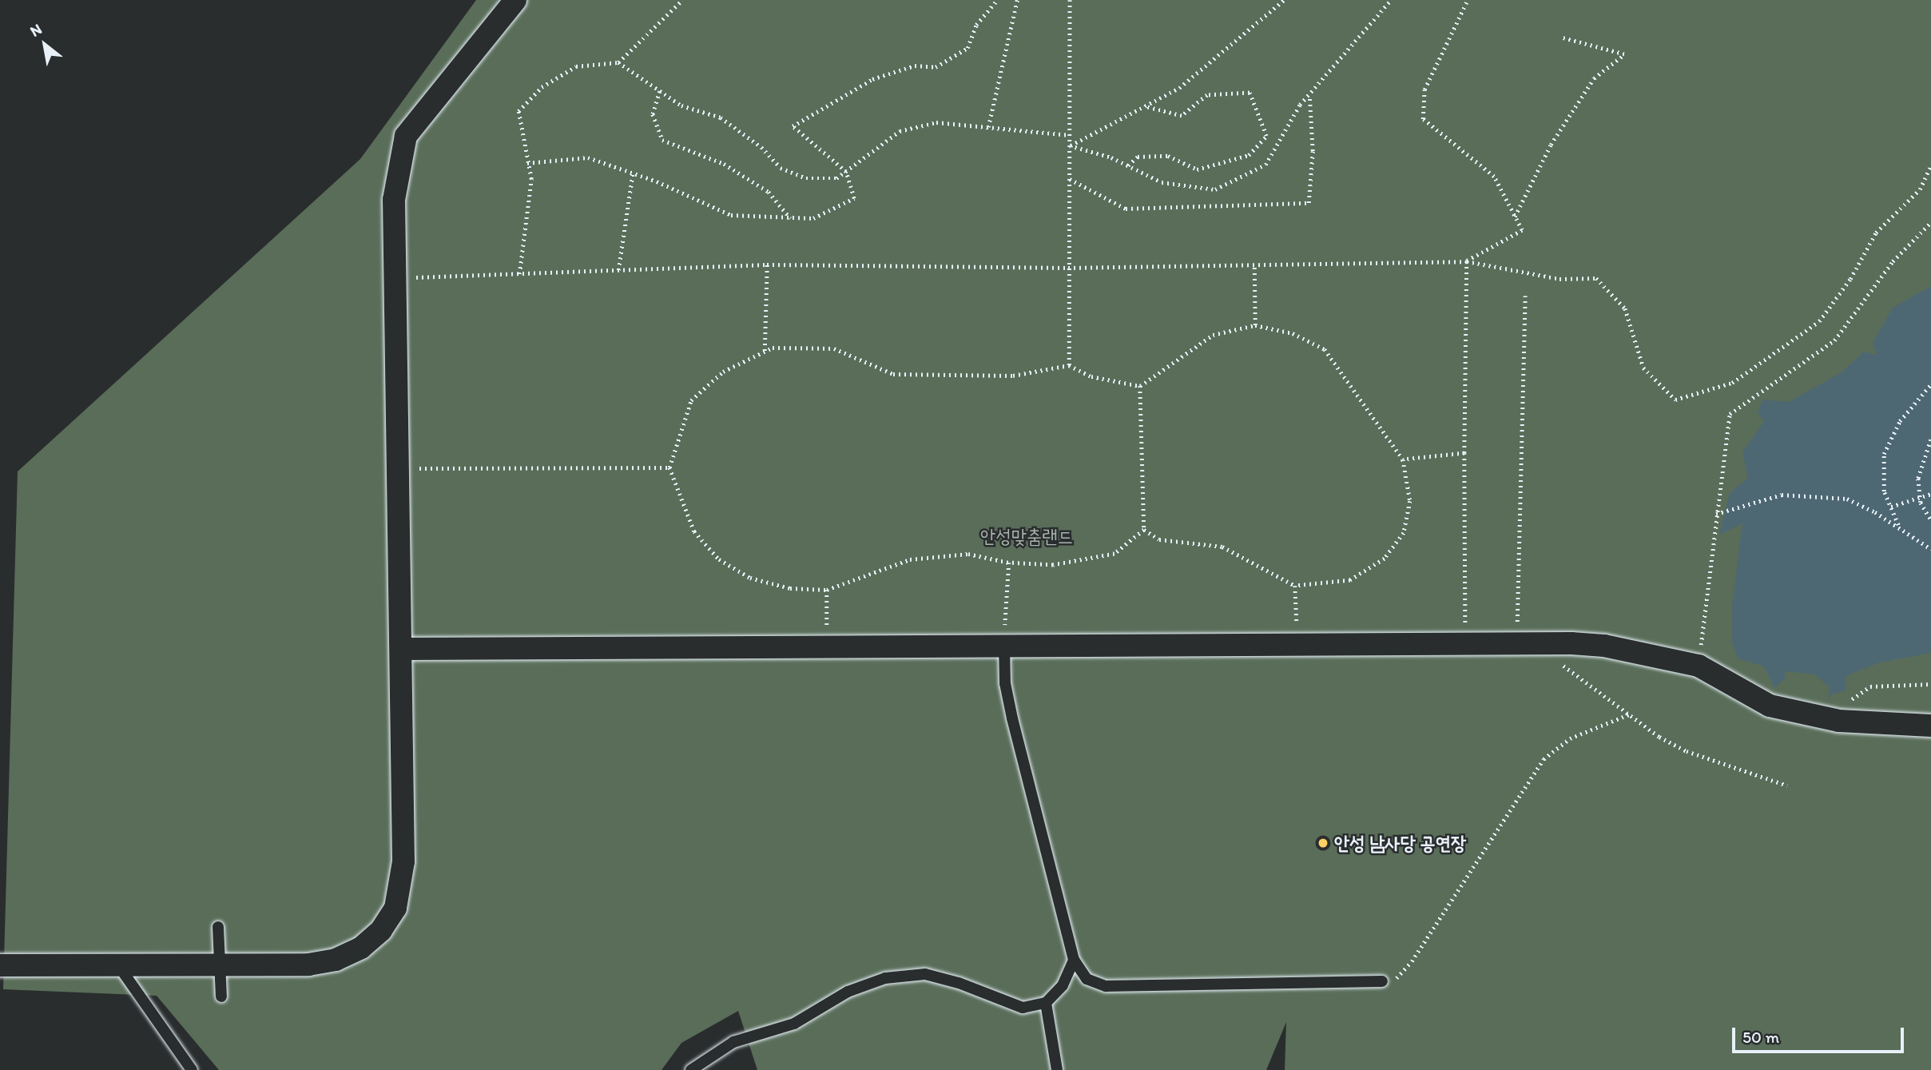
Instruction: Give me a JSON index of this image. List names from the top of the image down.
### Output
{
  "parks": ["안성맞춤랜드"],
  "places": ["안성 남사당 공연장"],
  "scale_bar": "50 m",
  "north": "top left"
}
